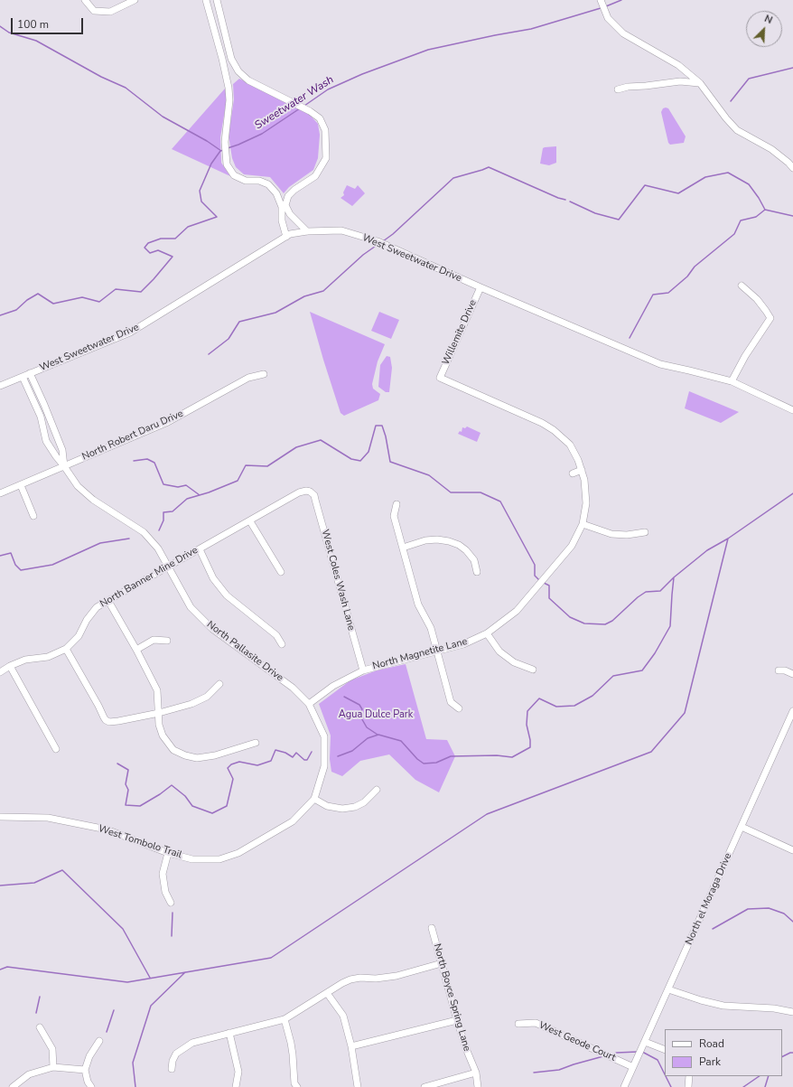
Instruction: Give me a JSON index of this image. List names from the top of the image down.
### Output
{
  "streets": {
    "street": [
      "West Sweetwater Drive",
      "Willemite Drive",
      "North Robert Daru Drive",
      "North Banner Mine Drive",
      "West Coles Wash Lane",
      "North Pallasite Drive",
      "North Magnetite Lane",
      "West Tombolo Trail",
      "North el Moraga Drive",
      "North Boyce Spring Lane",
      "West Geode Court"
    ]
  },
  "crossings": [
    ["West Sweetwater Drive", "Willemite Drive"],
    ["West Sweetwater Drive", "North Pallasite Drive"],
    ["Willemite Drive", "North Magnetite Lane"],
    ["North Robert Daru Drive", "North Pallasite Drive"],
    ["North Banner Mine Drive", "West Coles Wash Lane"],
    ["North Banner Mine Drive", "North Pallasite Drive"],
    ["West Coles Wash Lane", "North Magnetite Lane"],
    ["North Pallasite Drive", "North Magnetite Lane"],
    ["North Pallasite Drive", "West Tombolo Trail"],
    ["North Magnetite Lane", "West Tombolo Trail"],
    ["North el Moraga Drive", "West Geode Court"]
  ],
  "water": ["Sweetwater Wash"],
  "parks": ["Agua Dulce Park"],
  "legend": ["Road", "Park"],
  "scale_bar": "100 m",
  "north": "top right"
}
